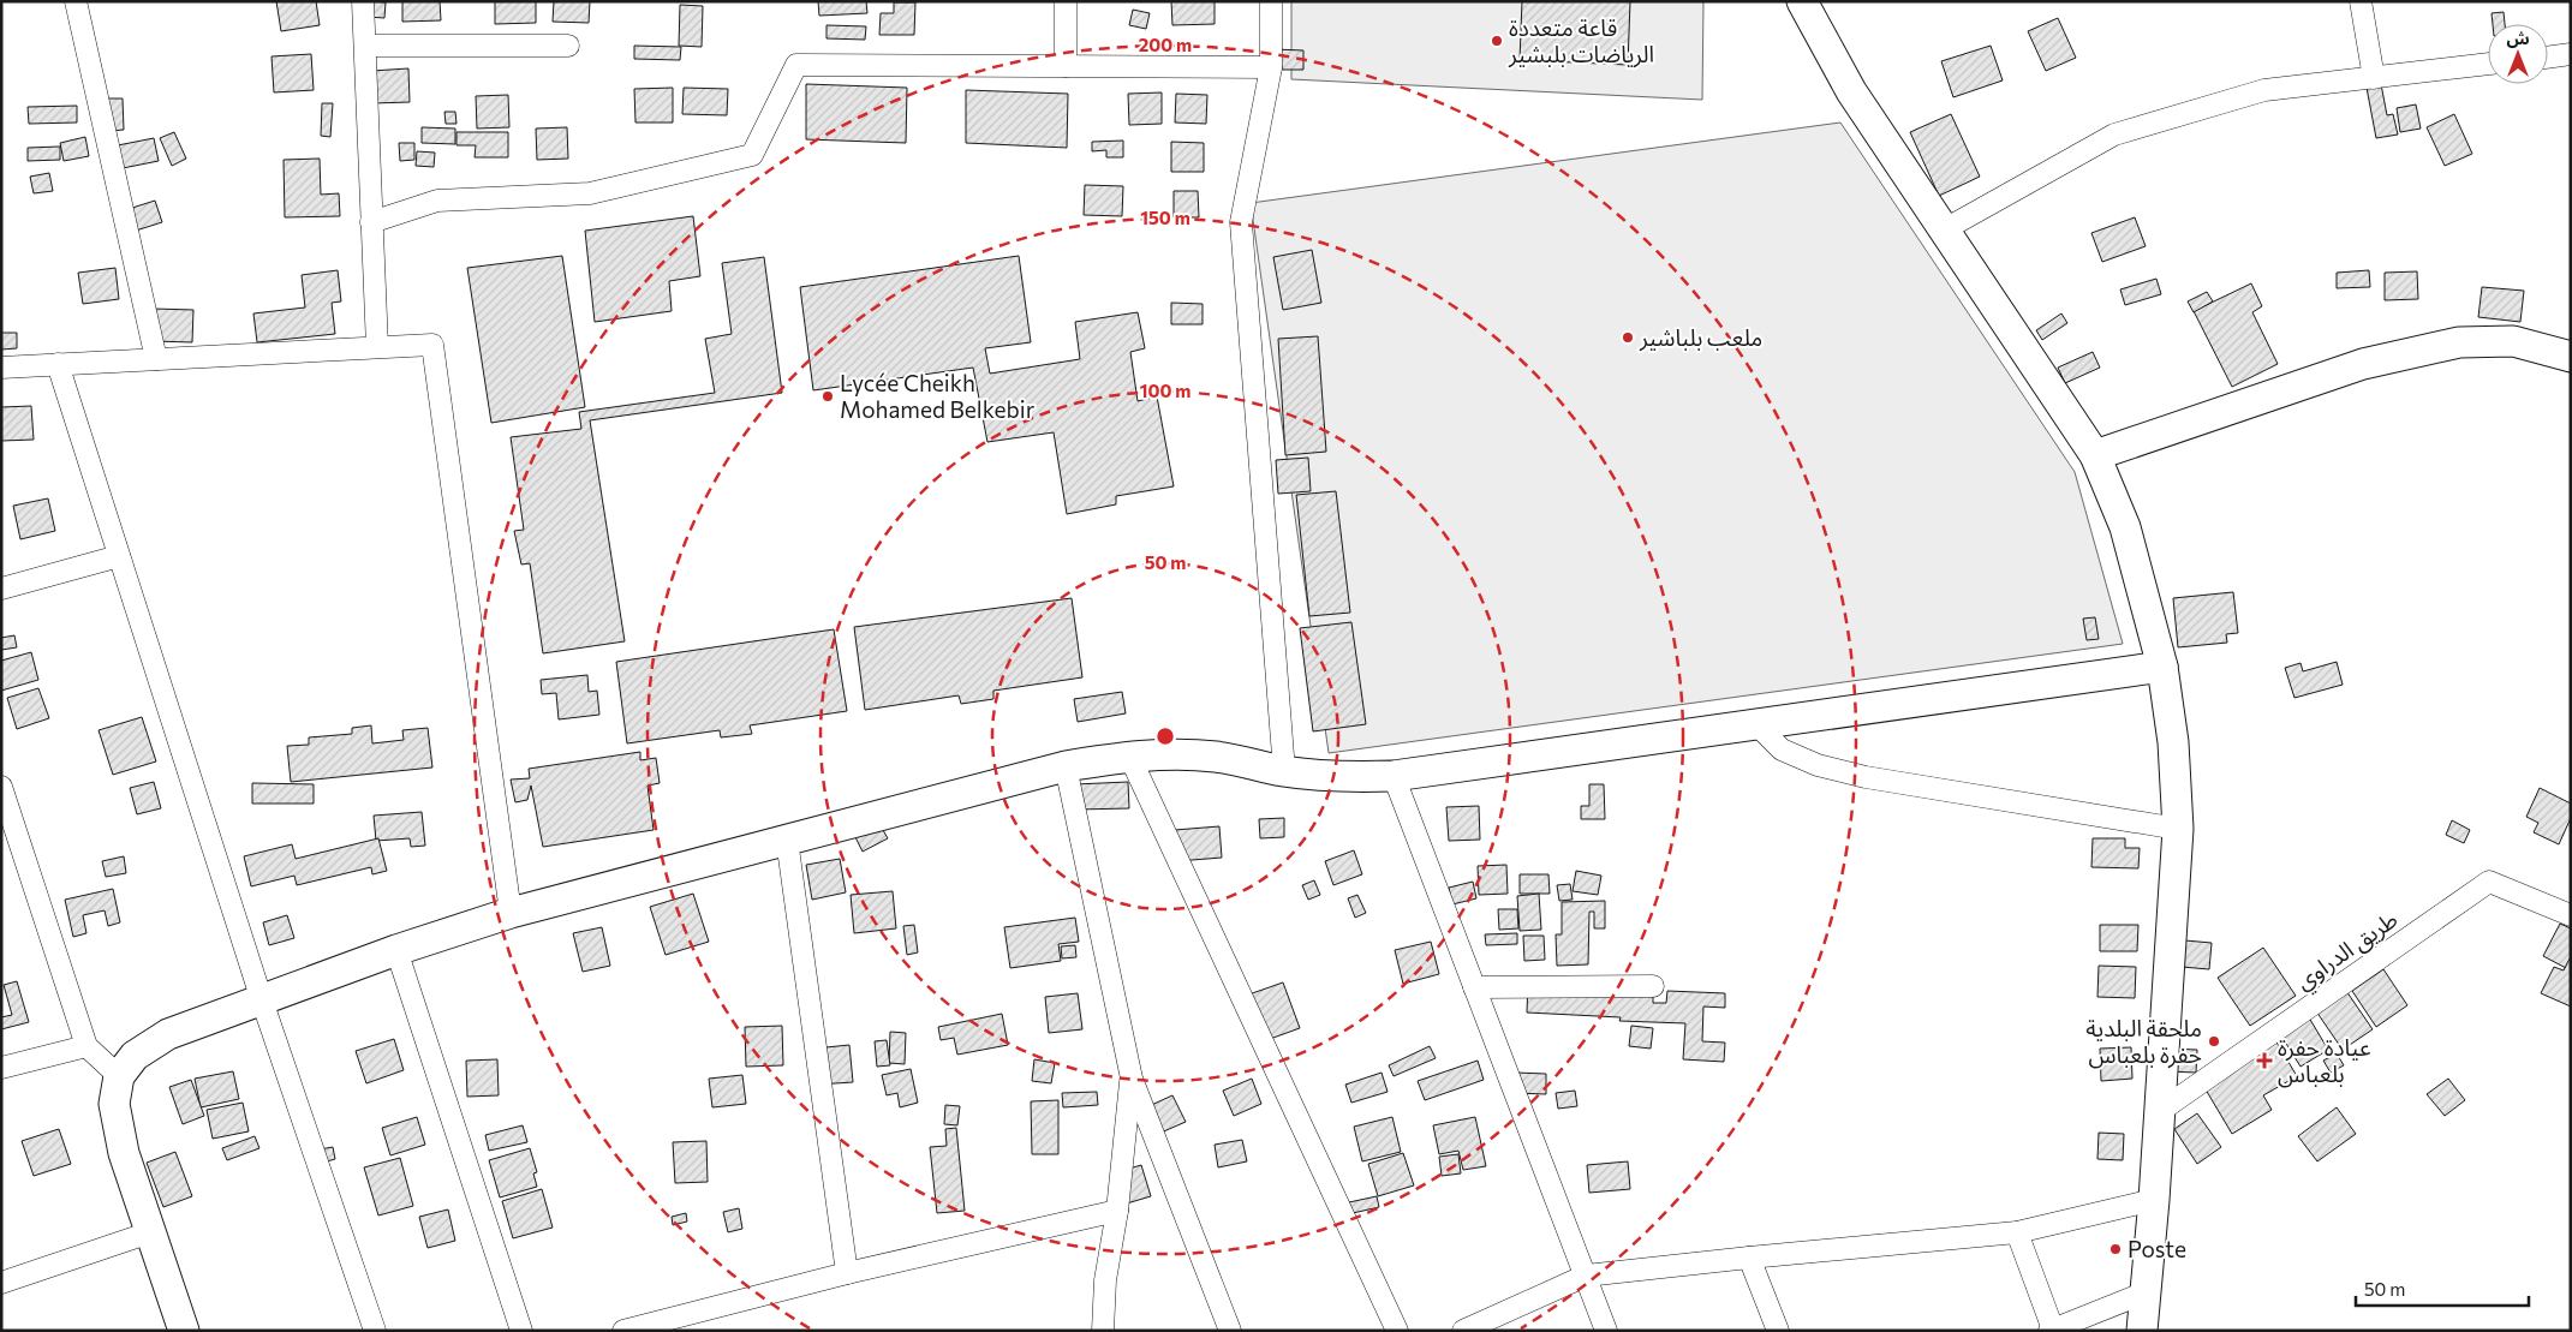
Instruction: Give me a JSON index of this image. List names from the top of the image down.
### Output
{
  "streets": {
    "street": ["طريق الدراوي"]
  },
  "places": {
    "other": [
      "قاعة متعددة الرياضات بلبشير",
      "ملعب بلباشير",
      "Lycée Cheikh Mohamed Belkebir",
      "ملحقة البلدية حفرة بلعباس",
      "Poste"
    ],
    "health": ["عيادة حفرة بلعباس"]
  },
  "scale_bar": "50 m",
  "north": "top",
  "rings": [
    "200 m",
    "150 m",
    "100 m",
    "50 m"
  ]
}
